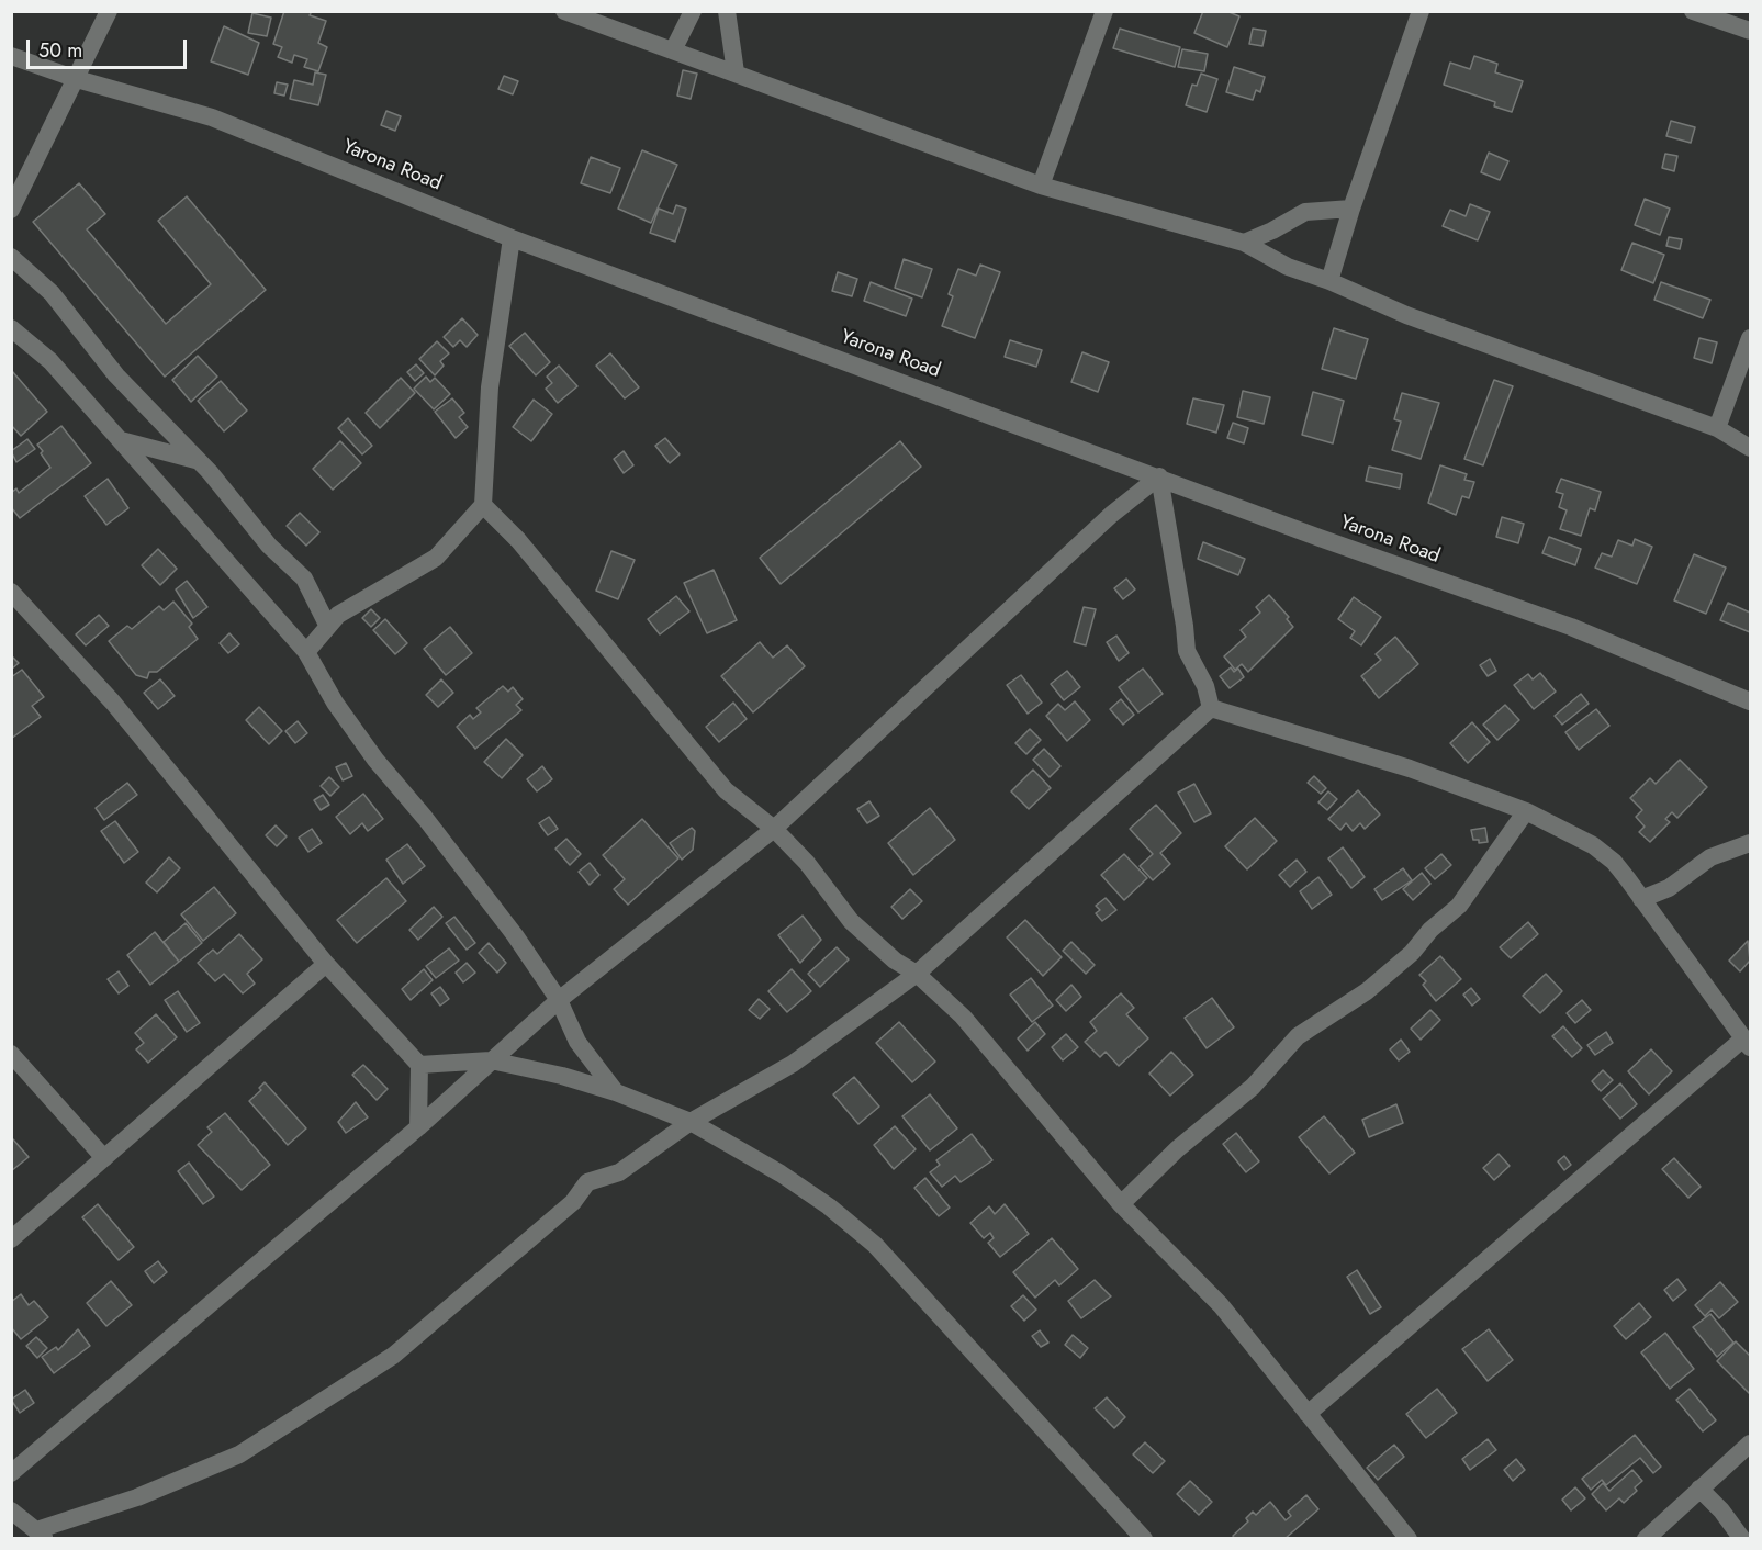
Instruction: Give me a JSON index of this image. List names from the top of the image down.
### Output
{
  "streets": {
    "street": ["Yarona Road"]
  },
  "scale_bar": "50 m"
}
